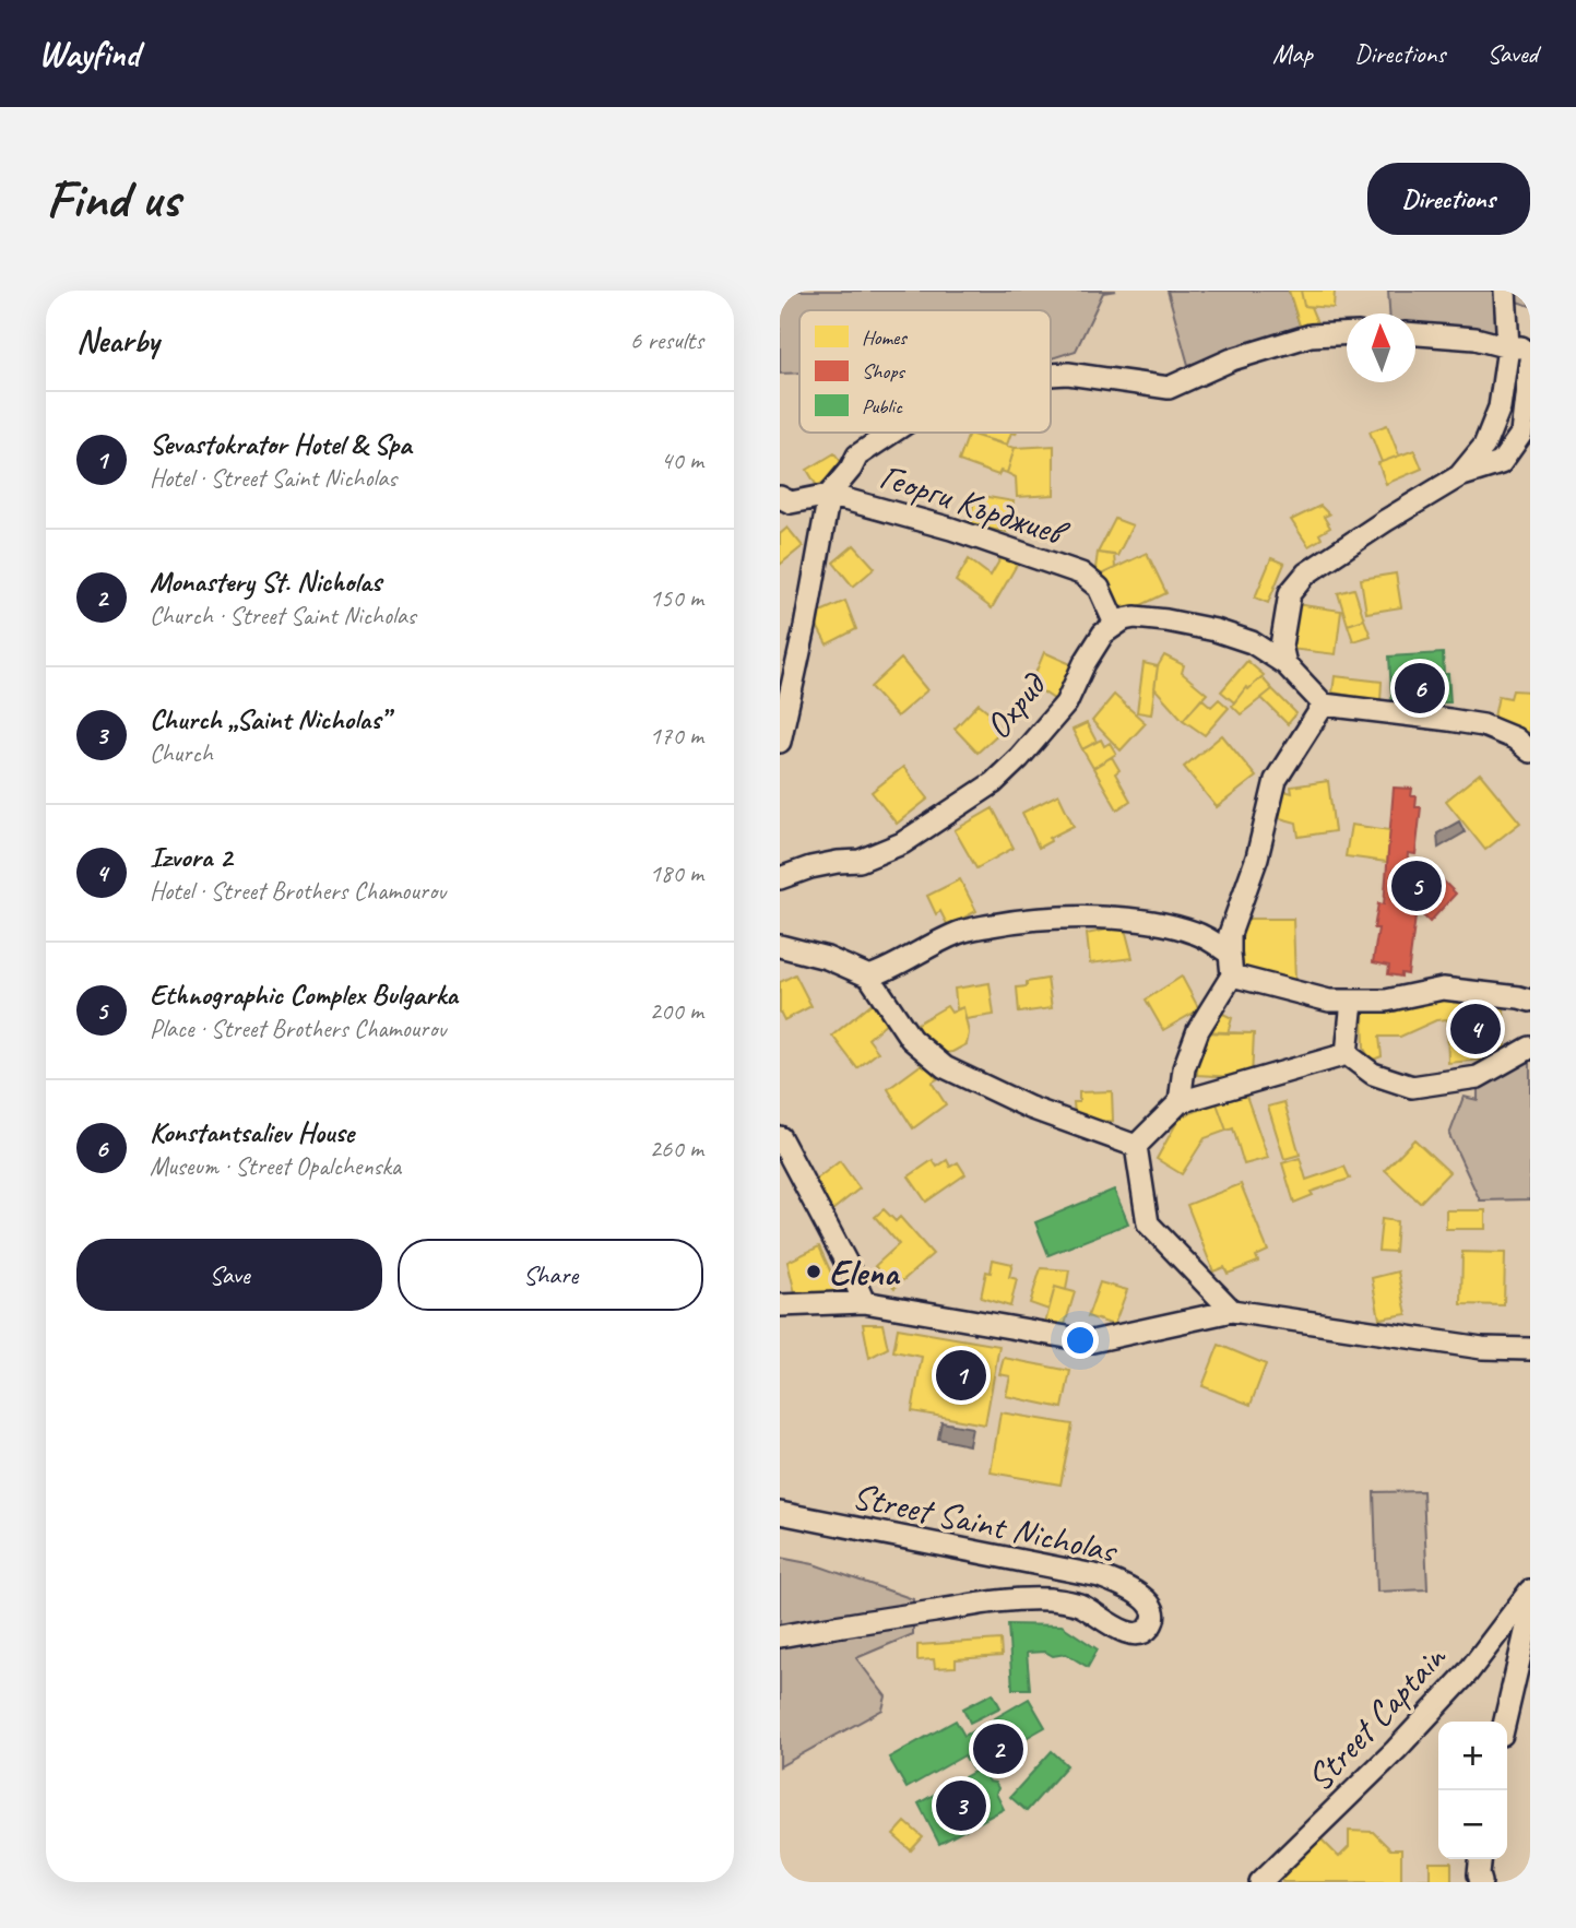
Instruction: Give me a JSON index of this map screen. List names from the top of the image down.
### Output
{
  "streets": {
    "street": [
      "Георги Кърджиев",
      "Охрид",
      "Street Saint Nicholas",
      "Street Captain"
    ]
  },
  "crossings": [
    ["Георги Кърджиев", "Охрид"]
  ],
  "places": ["Elena"],
  "legend": ["Homes", "Shops", "Public"],
  "north": "top",
  "page": {
    "header": "Wayfind",
    "nav": ["Map", "Directions", "Saved"],
    "buttons": [
      "Directions",
      ["Save", "Share"]
    ],
    "title": "Find us",
    "heading": ["Nearby", "6 results"],
    "list": [
      {
        "mark": "1",
        "name": "Sevastokrator Hotel & Spa",
        "note": "Hotel · Street Saint Nicholas",
        "value": "40 m"
      },
      {
        "mark": "2",
        "name": "Monastery St. Nicholas",
        "note": "Church · Street Saint Nicholas",
        "value": "150 m"
      },
      {
        "mark": "3",
        "name": "Church „Saint Nicholas”",
        "note": "Church",
        "value": "170 m"
      },
      {
        "mark": "4",
        "name": "Izvora 2",
        "note": "Hotel · Street Brothers Chamourov",
        "value": "180 m"
      },
      {
        "mark": "5",
        "name": "Ethnographic Complex Bulgarka",
        "note": "Place · Street Brothers Chamourov",
        "value": "200 m"
      },
      {
        "mark": "6",
        "name": "Konstantsaliev House",
        "note": "Museum · Street Opalchenska",
        "value": "260 m"
      }
    ],
    "pins": [
      "6",
      "5",
      "4",
      "1",
      "2",
      "3"
    ],
    "map_buttons": ["+", "−"]
  }
}
